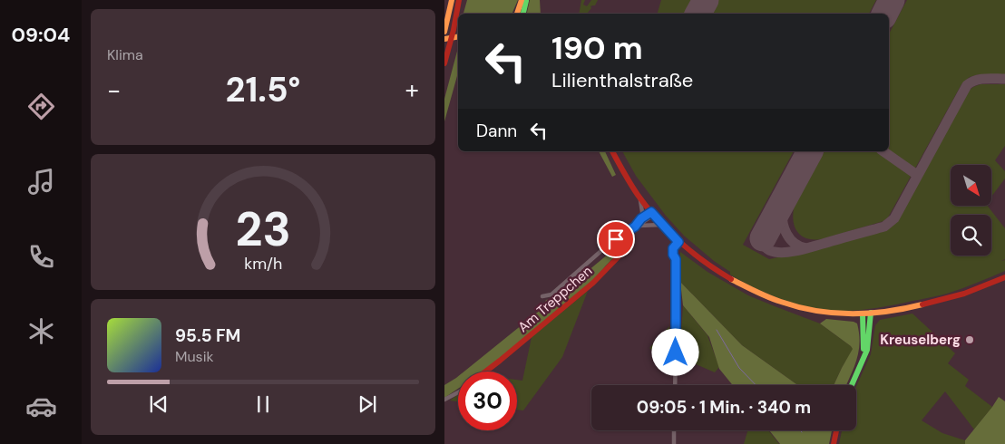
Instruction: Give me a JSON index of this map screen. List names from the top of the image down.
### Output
{
  "streets": {
    "main road": ["Am Treppchen"]
  },
  "places": ["Kreuselberg"],
  "north": "bottom right",
  "page": {
    "tabs": "09:04",
    "tile": "Klima",
    "turn": ["190 m", "Lilienthalstraße"],
    "heat": ["−", "21.5°", "+"],
    "then": "Dann",
    "song": ["95.5 FM", "Musik"],
    "limit": "30",
    "trip": "09:05 · 1 Min. · 340 m",
    "gauge": ["23", "km/h"]
  }
}
